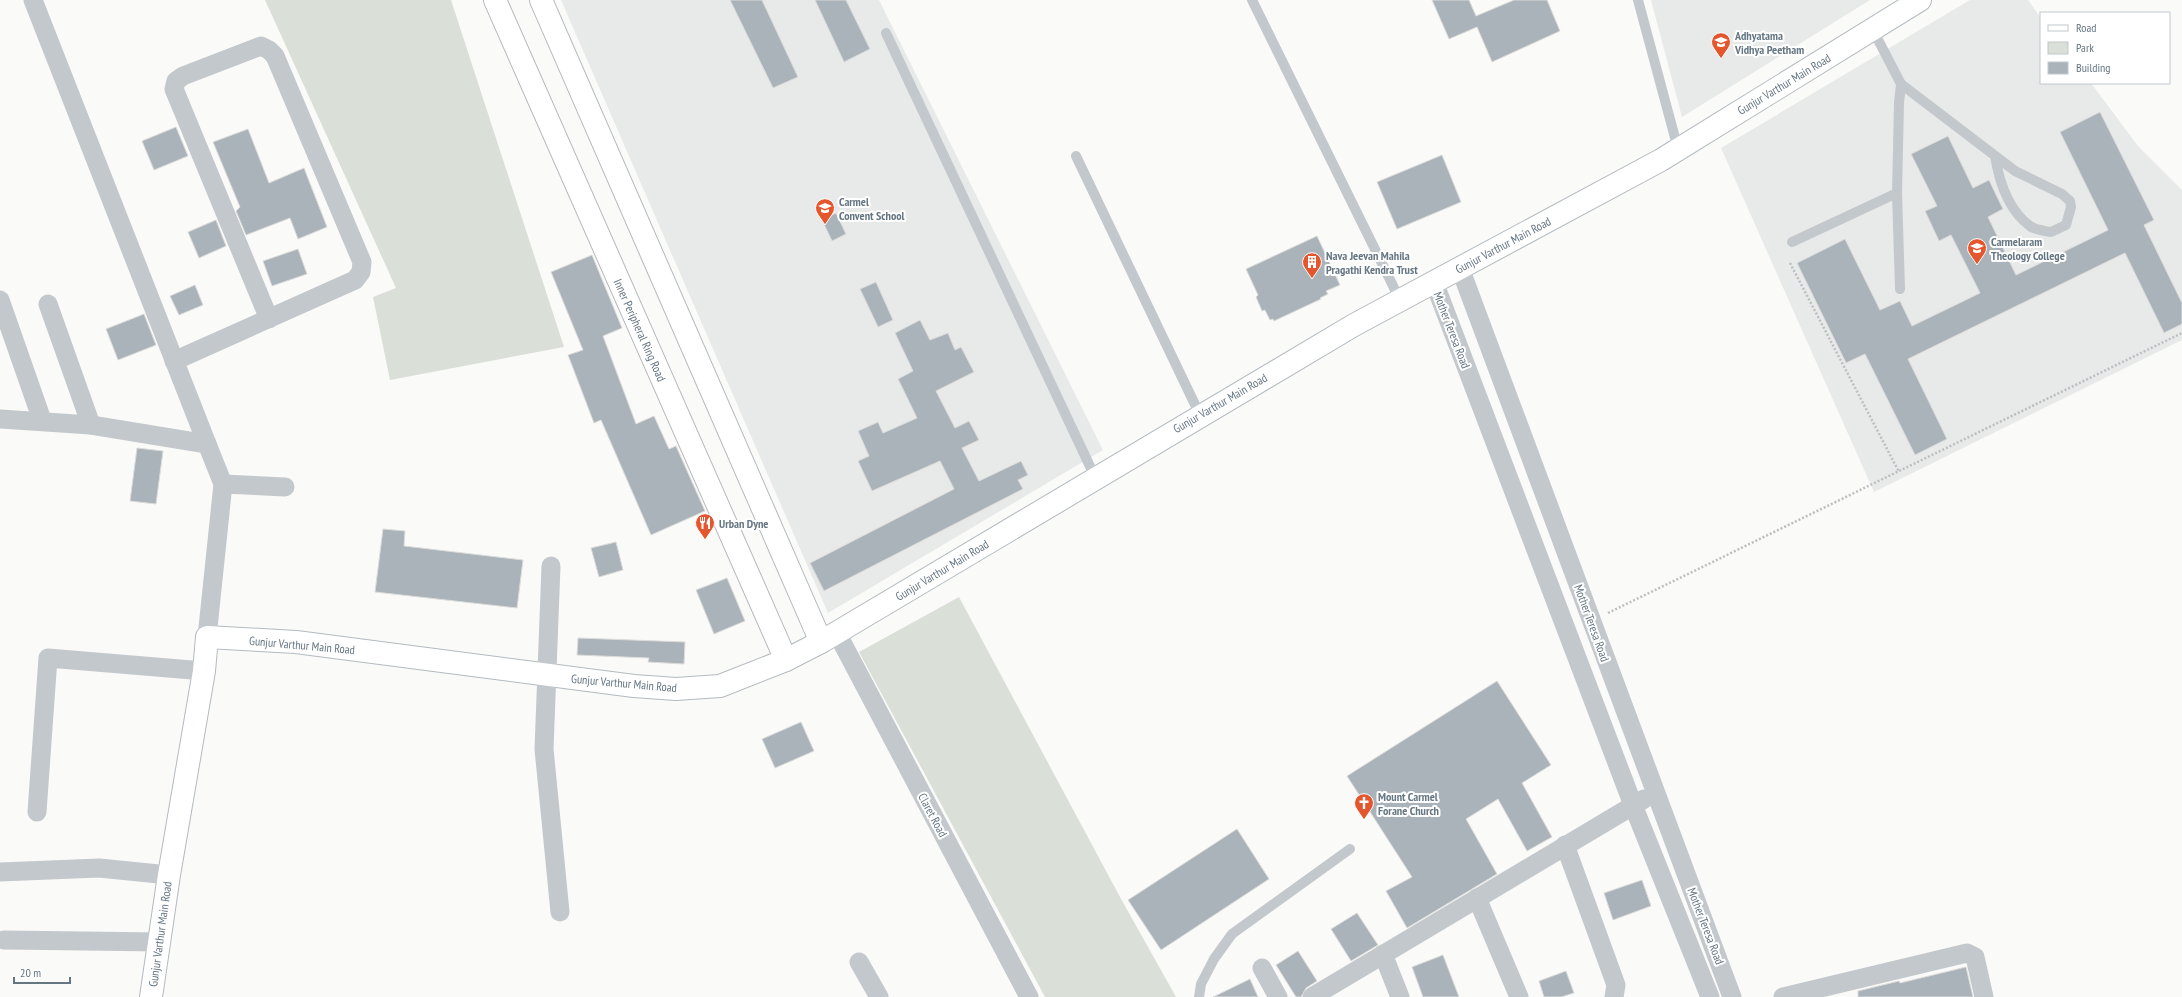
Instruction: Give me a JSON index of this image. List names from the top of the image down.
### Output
{
  "streets": {
    "main road": ["Gunjur Varthur Main Road", "Inner Peripheral Ring Road"],
    "street": ["Mother Teresa Road", "Claret Road"]
  },
  "crossings": [
    ["Gunjur Varthur Main Road", "Inner Peripheral Ring Road"],
    ["Gunjur Varthur Main Road", "Mother Teresa Road"],
    ["Gunjur Varthur Main Road", "Claret Road"]
  ],
  "places": {
    "school or university": ["Adhyatama Vidhya Peetham", "Carmel Convent School", "Carmelaram Theology College"],
    "building": ["Nava Jeevan Mahila Pragathi Kendra Trust"],
    "restaurant": ["Urban Dyne"],
    "church": ["Mount Carmel Forane Church"]
  },
  "legend": ["Road", "Park", "Building"],
  "scale_bar": "20 m"
}
